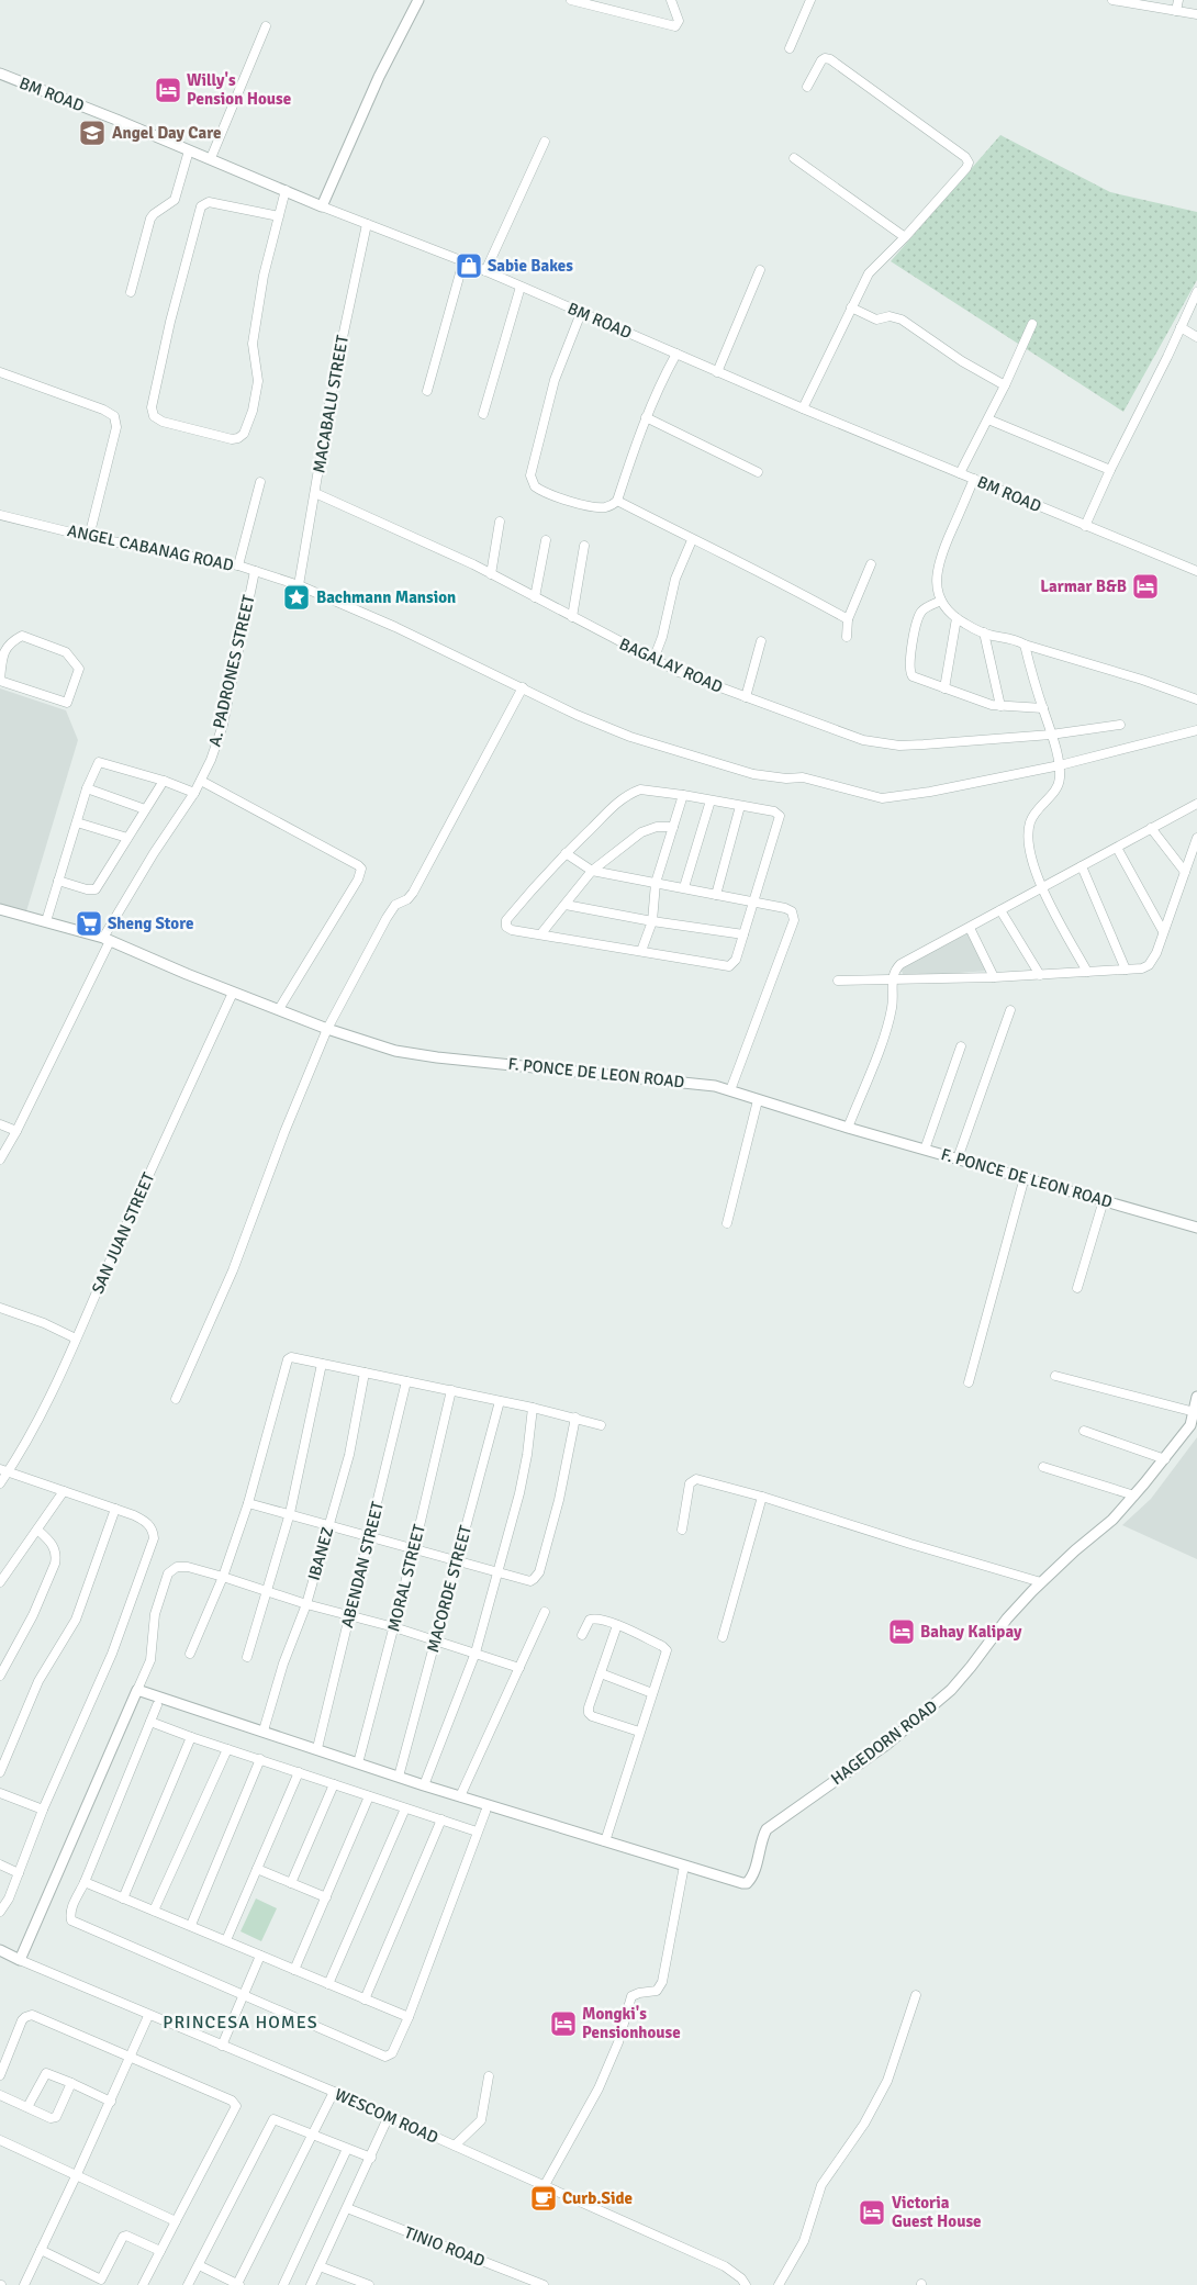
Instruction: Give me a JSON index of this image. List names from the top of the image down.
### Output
{
  "streets": {
    "street": [
      "BM ROAD",
      "MACABALU STREET",
      "ANGEL CABANAG ROAD",
      "BAGALAY ROAD",
      "A. PADRONES STREET",
      "F. PONCE DE LEON ROAD",
      "SAN JUAN STREET",
      "IBANEZ",
      "ABENDAN STREET",
      "MORAL STREET",
      "MACORDE STREET",
      "HAGEDORN ROAD",
      "WESCOM ROAD",
      "TINIO ROAD"
    ]
  },
  "crossings": [
    ["BM ROAD", "MACABALU STREET"],
    ["MACABALU STREET", "ANGEL CABANAG ROAD"],
    ["MACABALU STREET", "BAGALAY ROAD"],
    ["ANGEL CABANAG ROAD", "A. PADRONES STREET"],
    ["A. PADRONES STREET", "F. PONCE DE LEON ROAD"],
    ["F. PONCE DE LEON ROAD", "SAN JUAN STREET"]
  ],
  "districts": ["PRINCESA HOMES"],
  "places": {
    "hotel": [
      "Willy's Pension House",
      "Larmar B&B",
      "Bahay Kalipay",
      "Mongki's Pensionhouse",
      "Victoria Guest House"
    ],
    "school or university": ["Angel Day Care"],
    "shop": ["Sabie Bakes"],
    "place": ["Bachmann Mansion"],
    "supermarket": ["Sheng Store"],
    "cafe": ["Curb.Side"]
  }
}
